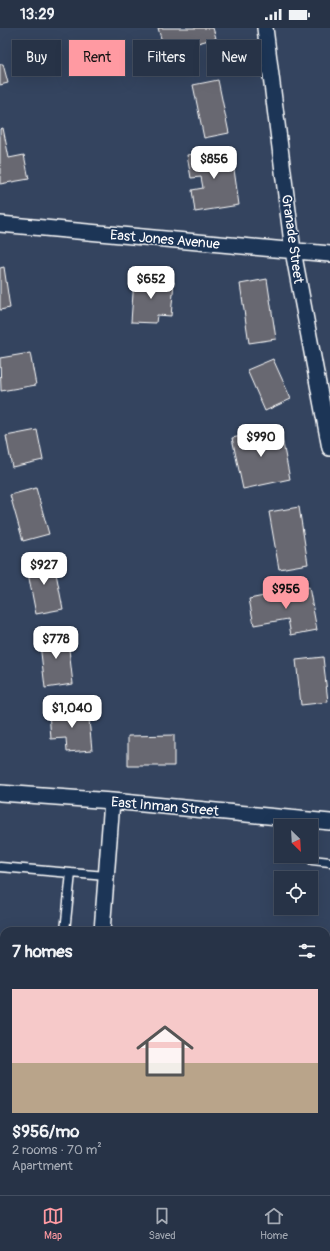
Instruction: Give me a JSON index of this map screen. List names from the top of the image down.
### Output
{
  "streets": {
    "street": ["East Jones Avenue", "Granade Street", "East Inman Street"]
  },
  "crossings": [
    ["East Jones Avenue", "Granade Street"]
  ],
  "north": "bottom right",
  "page": {
    "status": "13:29",
    "chip": [
      "Buy",
      "Rent",
      "Filters",
      "New"
    ],
    "price": [
      "$856",
      "$652",
      "$990",
      "$927",
      "$956",
      "$778",
      "$1,040"
    ],
    "heading": "7 homes",
    "list": [
      {
        "name": "$956/mo",
        "note": "2 rooms · 70 m² · Apartment"
      }
    ],
    "tabs": ["Map", "Saved", "Home"]
  }
}
